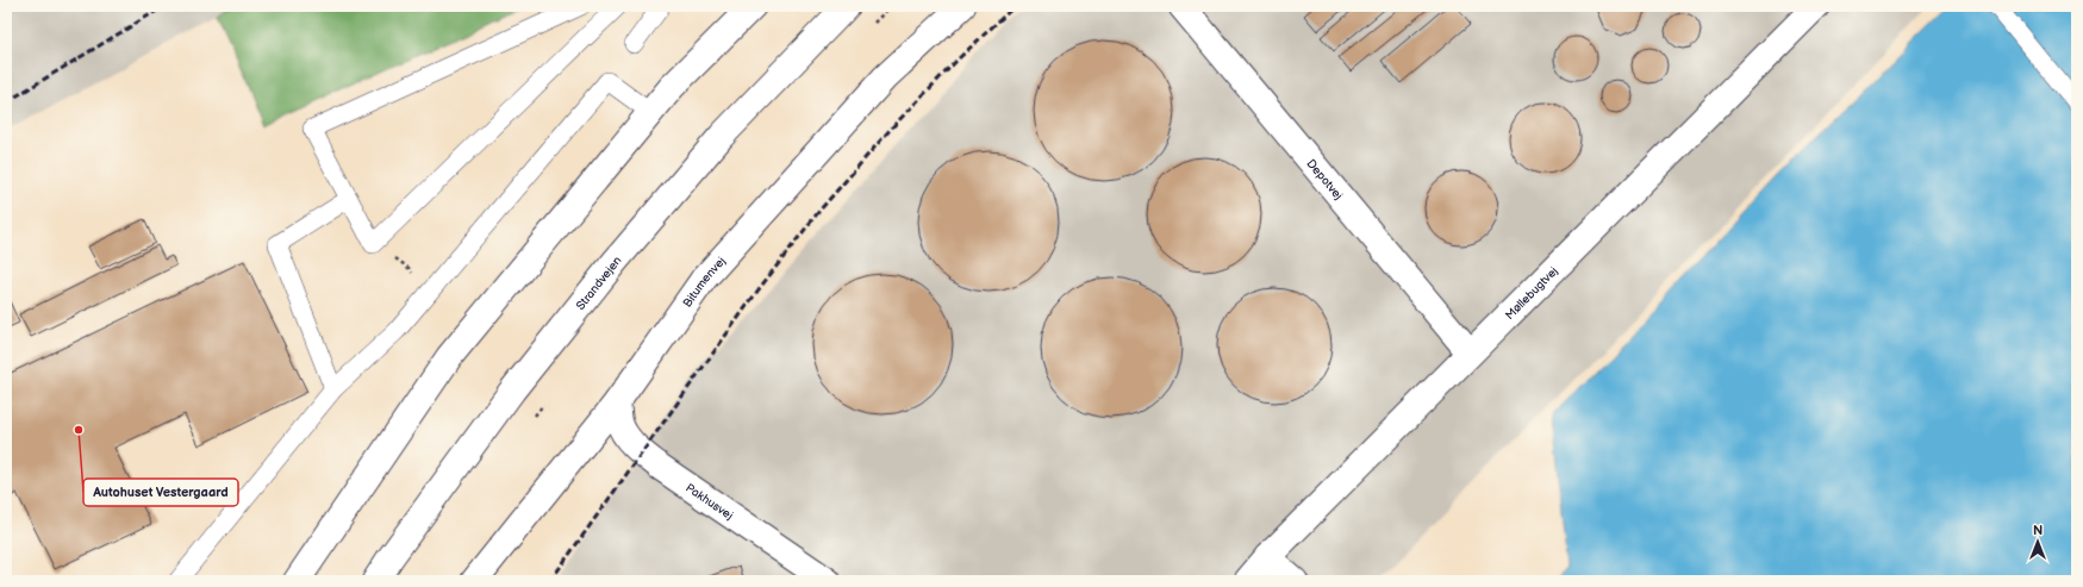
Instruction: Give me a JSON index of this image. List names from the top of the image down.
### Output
{
  "streets": {
    "street": [
      "Depotvej",
      "Bitumenvej",
      "Strandvejen",
      "Møllebugtvej",
      "Pakhusvej"
    ]
  },
  "crossings": [
    ["Depotvej", "Møllebugtvej"],
    ["Bitumenvej", "Pakhusvej"]
  ],
  "places": ["Autohuset Vestergaard"],
  "north": "top"
}
